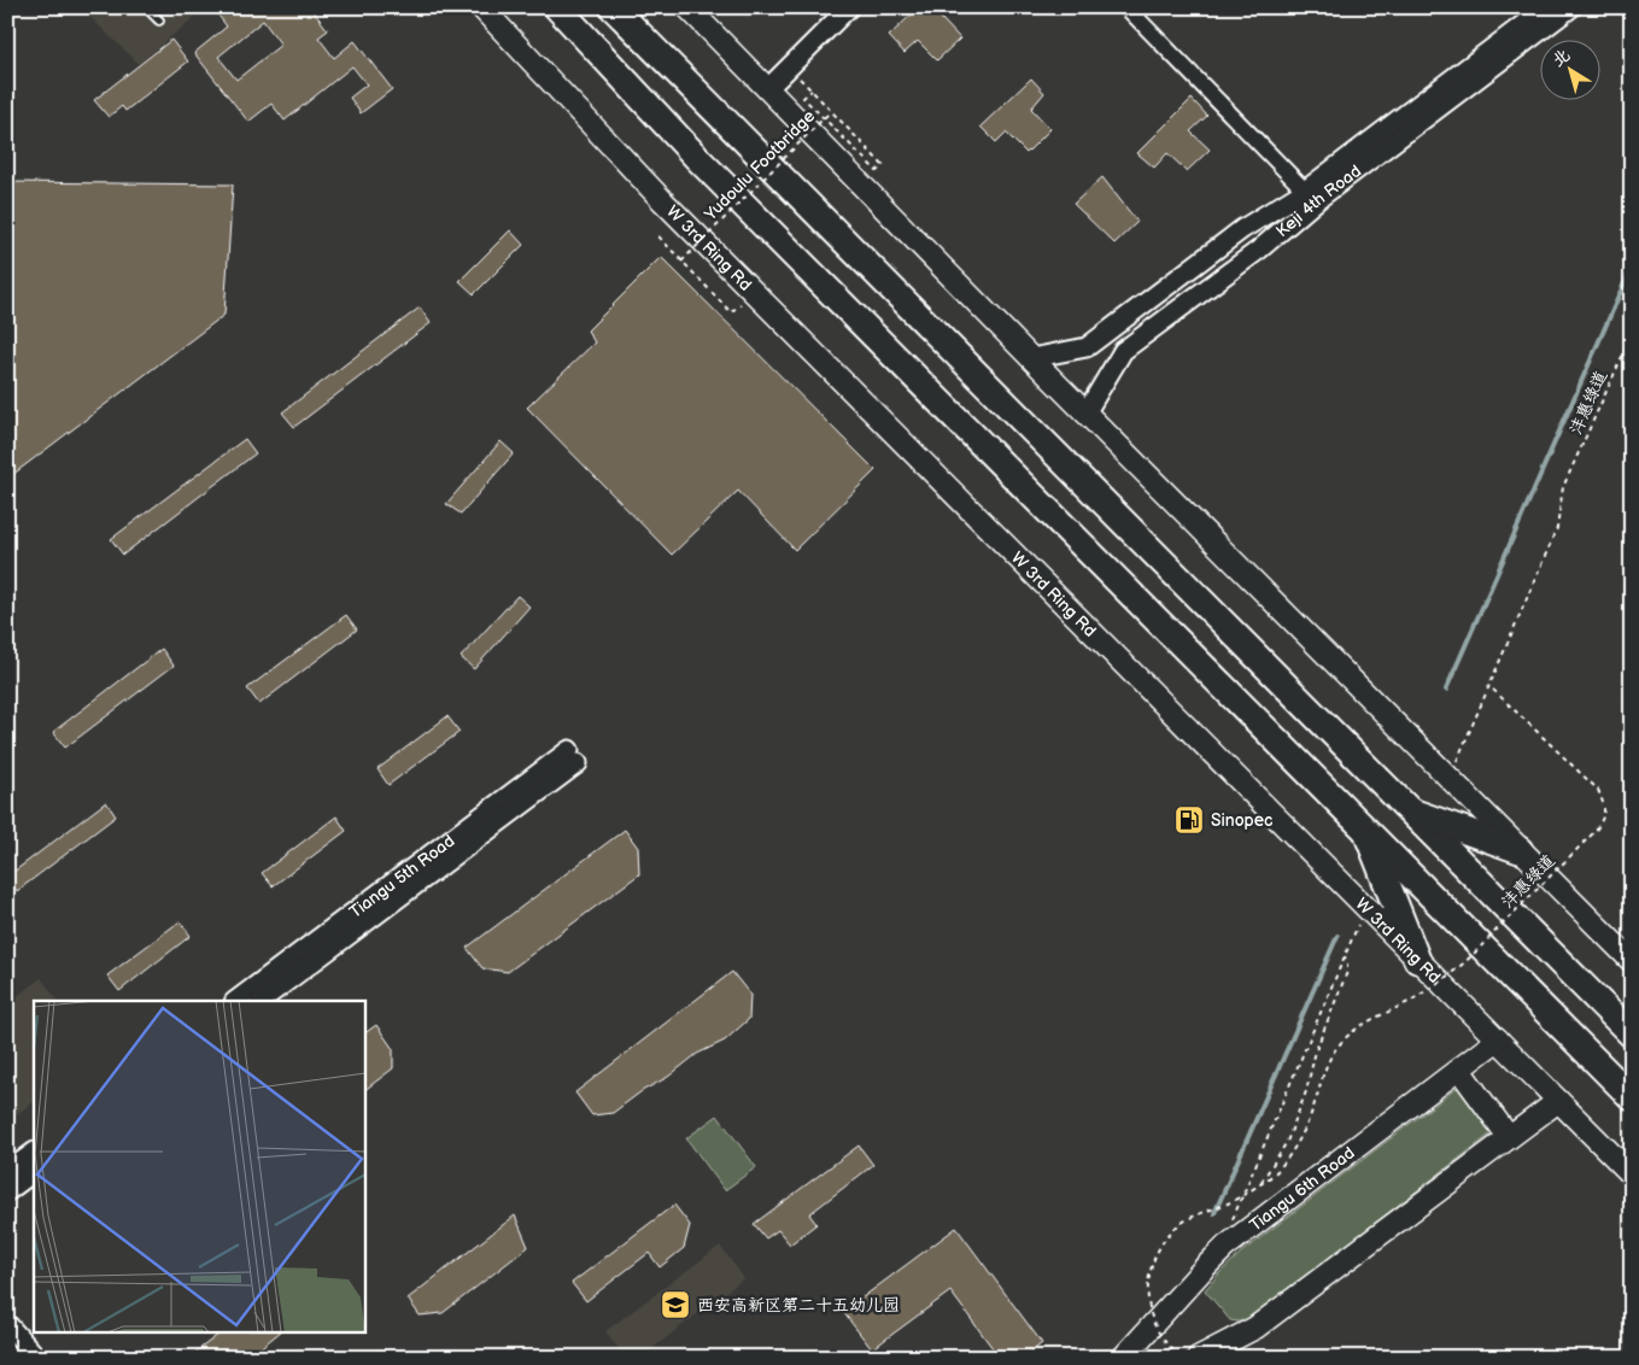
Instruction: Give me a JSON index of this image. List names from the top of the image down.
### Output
{
  "streets": {
    "main road": ["W 3rd Ring Rd", "Tiangu 6th Road"],
    "street": ["Keji 4th Road", "Tiangu 5th Road"],
    "path": ["Yudoulu Footbridge", "沣惠绿道"]
  },
  "crossings": [
    ["W 3rd Ring Rd", "Tiangu 6th Road"]
  ],
  "places": {
    "fuel station": ["Sinopec"],
    "school or university": ["西安高新区第二十五幼儿园"]
  },
  "north": "top left"
}
